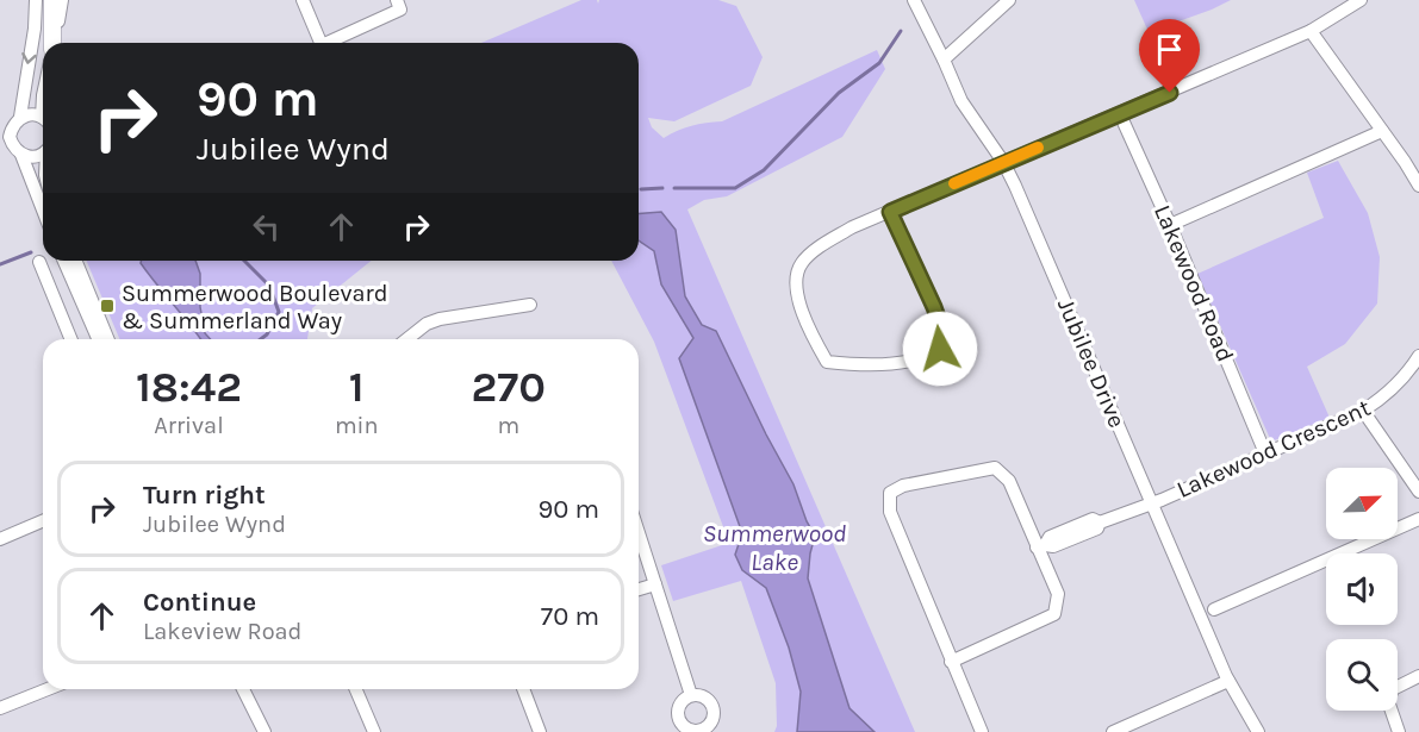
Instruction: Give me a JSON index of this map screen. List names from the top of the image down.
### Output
{
  "streets": {
    "street": ["Lakewood Road", "Jubilee Drive", "Lakewood Crescent"]
  },
  "crossings": [
    ["Lakewood Road", "Lakewood Crescent"],
    ["Jubilee Drive", "Lakewood Crescent"]
  ],
  "water": ["Summerwood Lake"],
  "places": {
    "transit": ["Summerwood Boulevard & Summerland Way"]
  },
  "north": "top right",
  "page": {
    "turn": ["90 m", "Jubilee Wynd"],
    "eta": [
      "18:42",
      "Arrival",
      "1",
      "min",
      "270",
      "m"
    ],
    "list": [
      {
        "name": "Turn right",
        "note": "Jubilee Wynd",
        "value": "90 m"
      },
      {
        "name": "Continue",
        "note": "Lakeview Road",
        "value": "70 m"
      }
    ]
  }
}
